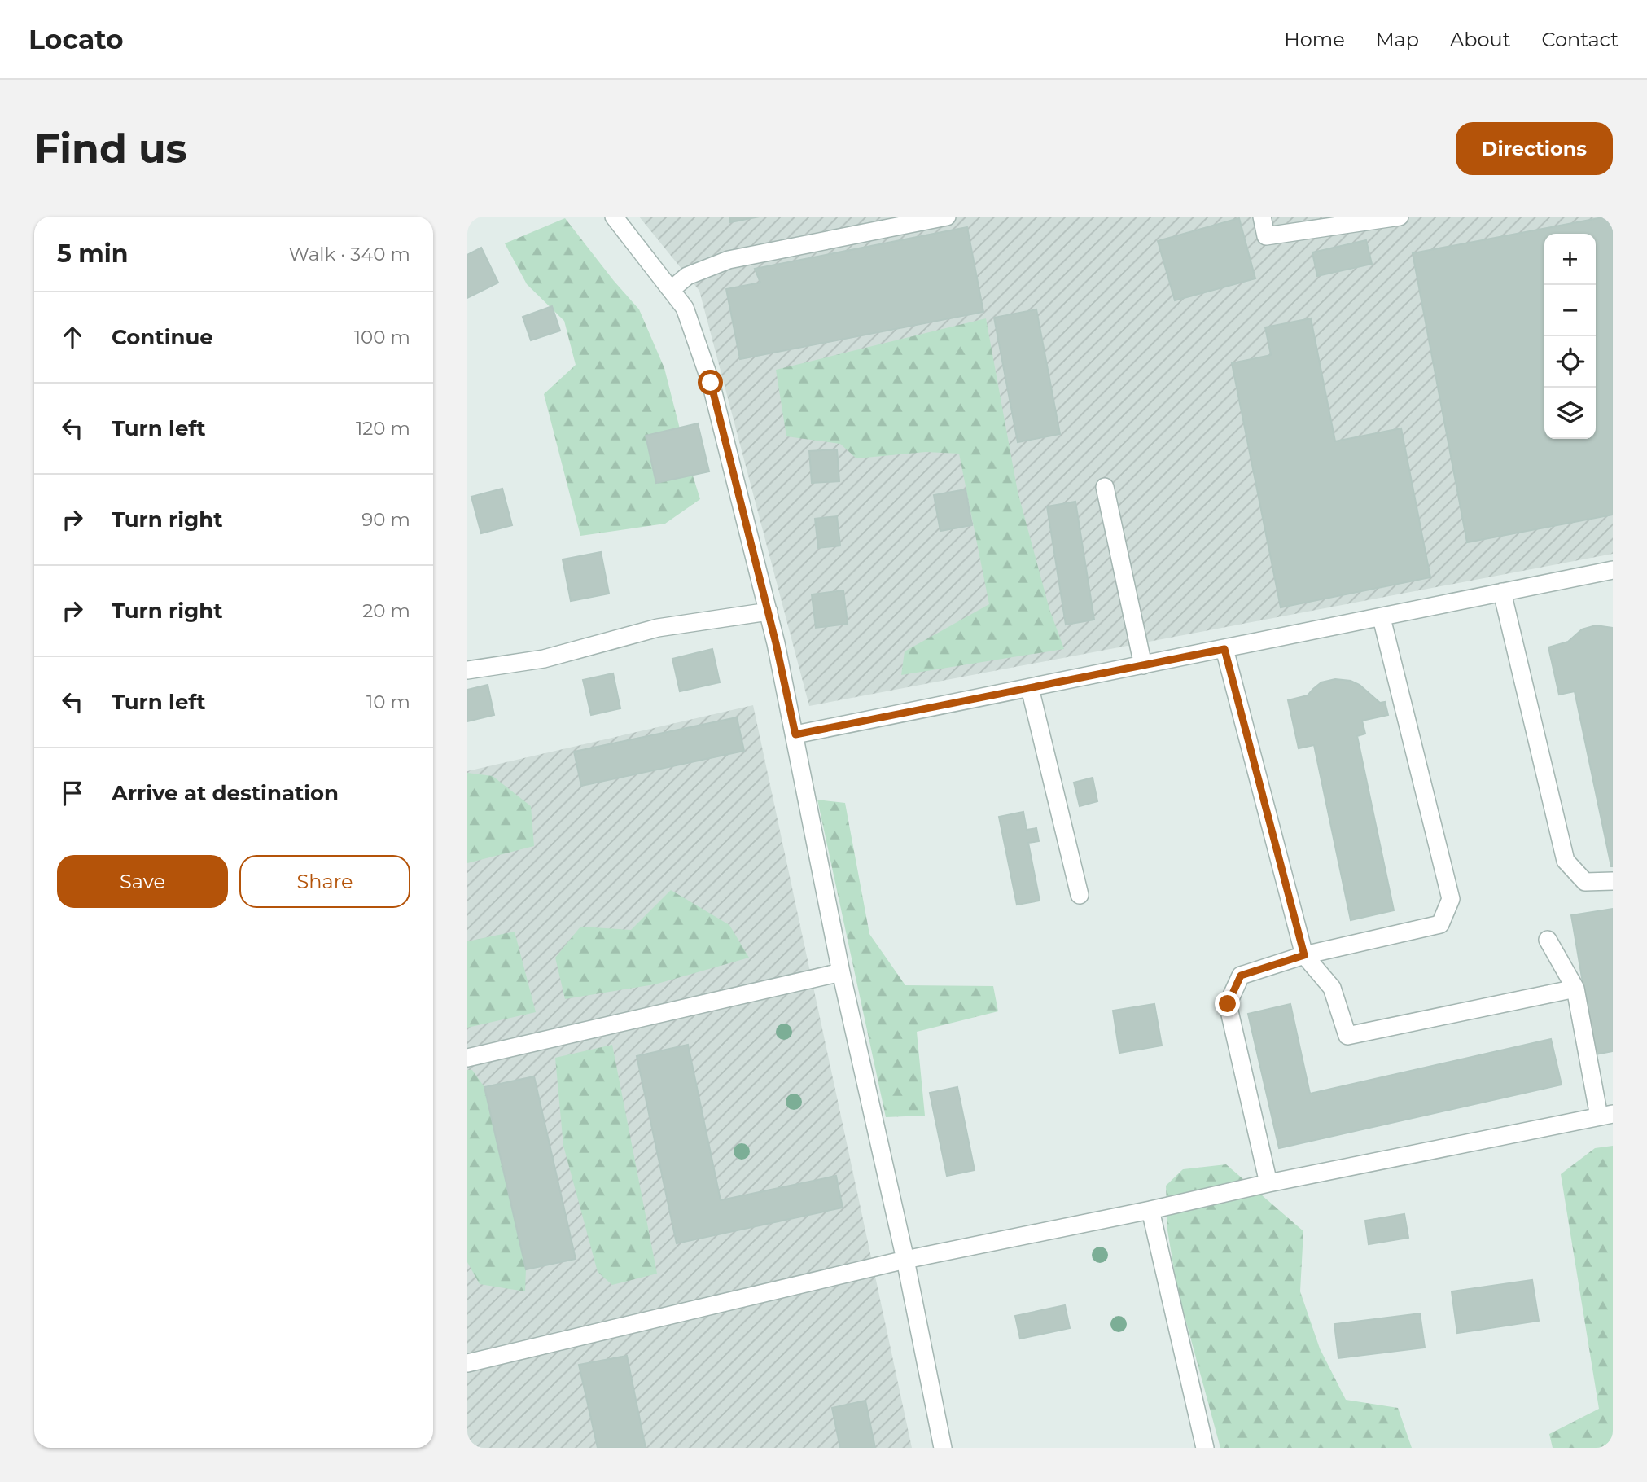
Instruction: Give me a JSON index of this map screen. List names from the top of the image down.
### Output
{
  "page": {
    "header": "Locato",
    "nav": [
      "Home",
      "Map",
      "About",
      "Contact"
    ],
    "buttons": [
      "Directions",
      ["Save", "Share"]
    ],
    "title": "Find us",
    "heading": ["5 min", "Walk · 340 m"],
    "map_buttons": ["+", "−"],
    "list": [
      ["Continue", "100 m"],
      ["Turn left", "120 m"],
      ["Turn right", "90 m"],
      ["Turn right", "20 m"],
      ["Turn left", "10 m"],
      "Arrive at destination"
    ]
  }
}
